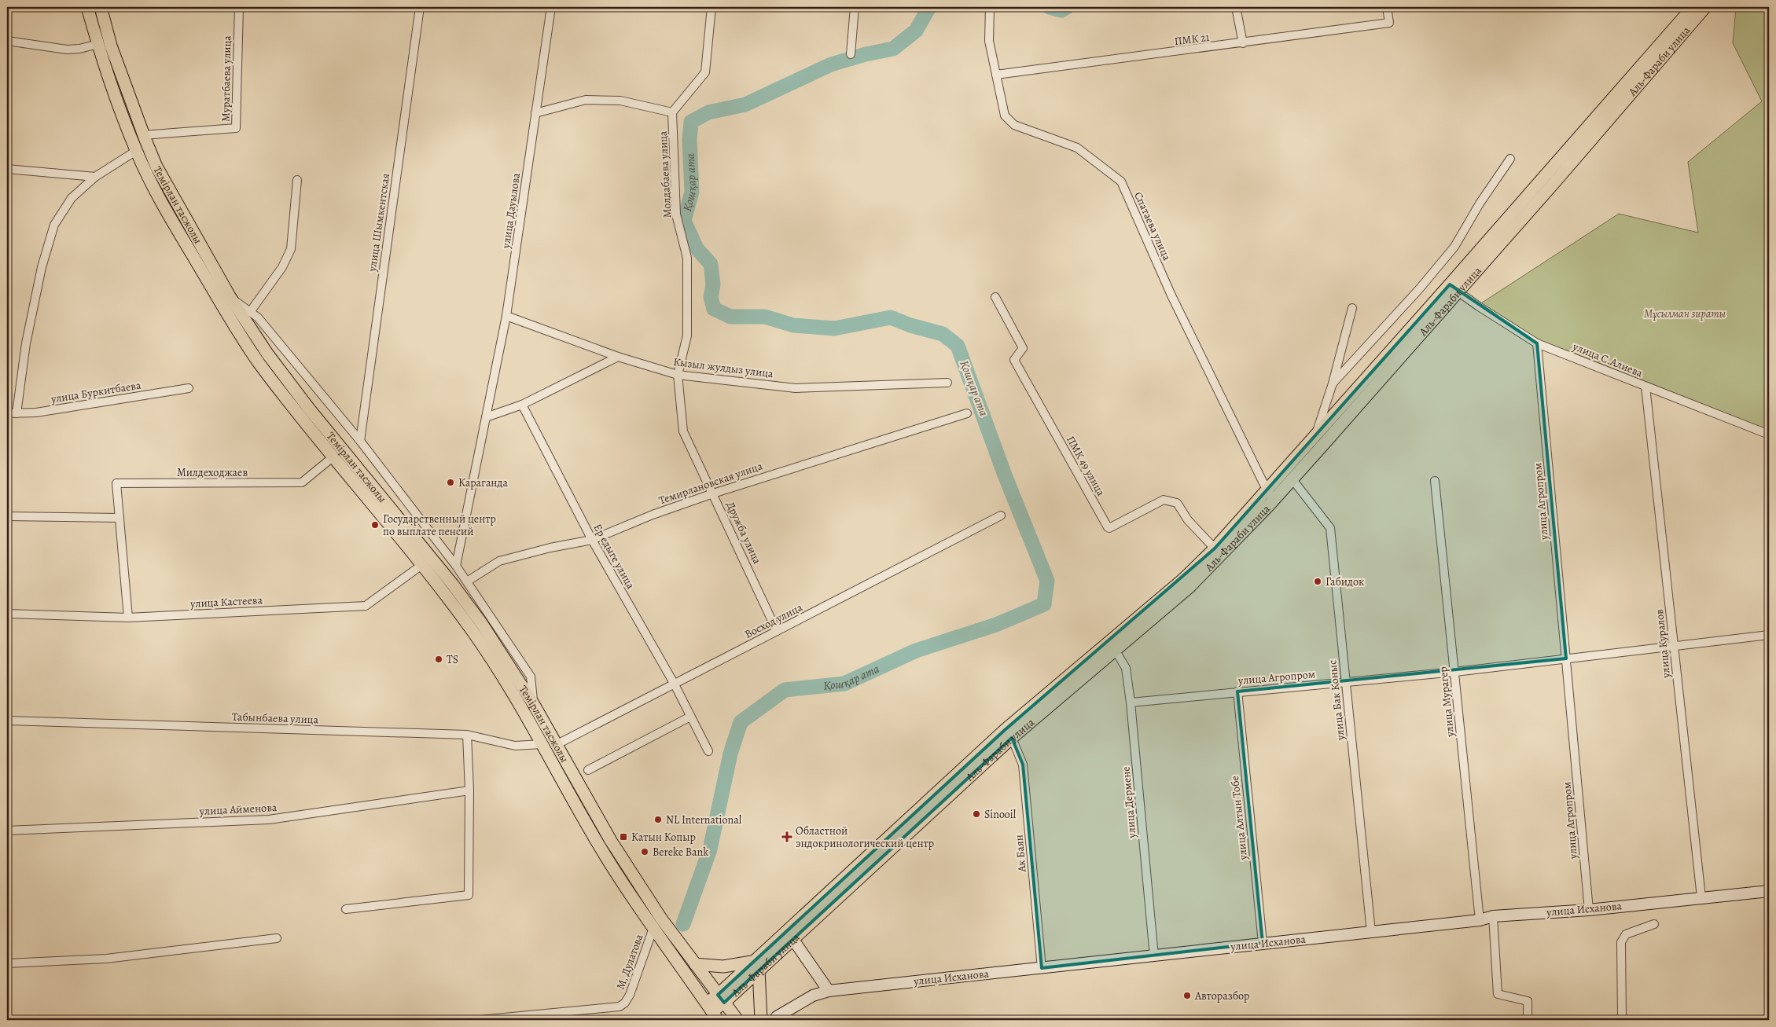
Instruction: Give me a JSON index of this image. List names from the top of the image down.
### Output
{
  "streets": {
    "main road": ["Аль-Фараби улица", "Темірлан тасжолы", "улица Исханова"],
    "street": [
      "ПМК 21",
      "Муратбаева улица",
      "Молдабаева улица",
      "улица Дауылова",
      "улица Шымкентская",
      "Спатаева улица",
      "улица С.Алиева",
      "Кызыл жулдыз улица",
      "улица Буркитбаева",
      "ПМК 49 улица",
      "Милдеходжаев",
      "Темирлановская улица",
      "улица Агропром",
      "Дружба улица",
      "Ер едыге улица",
      "улица Кастеева",
      "Восход улица",
      "улица Куралов",
      "улица Бак Коныс",
      "улица Мурагер",
      "Табынбаева улица",
      "улица Дермене",
      "улица Айменова",
      "улица Алтын Тобе",
      "Ак Баян",
      "М, Дулатова"
    ]
  },
  "crossings": [
    ["ПМК 21", "Спатаева улица"],
    ["Аль-Фараби улица", "Темірлан тасжолы"],
    ["Аль-Фараби улица", "Спатаева улица"],
    ["Аль-Фараби улица", "улица С.Алиева"],
    ["Аль-Фараби улица", "ПМК 49 улица"],
    ["Аль-Фараби улица", "улица Бак Коныс"],
    ["Аль-Фараби улица", "улица Дермене"],
    ["Аль-Фараби улица", "Ак Баян"],
    ["Муратбаева улица", "Темірлан тасжолы"],
    ["Молдабаева улица", "Кызыл жулдыз улица"],
    ["Молдабаева улица", "Дружба улица"],
    ["Темірлан тасжолы", "Милдеходжаев"],
    ["Темірлан тасжолы", "улица Кастеева"],
    ["Темірлан тасжолы", "Восход улица"],
    ["Темірлан тасжолы", "Табынбаева улица"],
    ["Темірлан тасжолы", "М, Дулатова"],
    ["улица Дауылова", "Кызыл жулдыз улица"],
    ["улица С.Алиева", "улица Агропром"],
    ["улица С.Алиева", "улица Куралов"],
    ["Кызыл жулдыз улица", "Дружба улица"],
    ["Милдеходжаев", "улица Кастеева"],
    ["Темирлановская улица", "Дружба улица"],
    ["Темирлановская улица", "Ер едыге улица"],
    ["улица Агропром", "улица Куралов"],
    ["улица Агропром", "улица Бак Коныс"],
    ["улица Агропром", "улица Мурагер"],
    ["улица Агропром", "улица Дермене"],
    ["улица Агропром", "улица Алтын Тобе"],
    ["улица Агропром", "улица Исханова"],
    ["Дружба улица", "Восход улица"],
    ["Ер едыге улица", "Восход улица"],
    ["улица Куралов", "улица Исханова"],
    ["улица Бак Коныс", "улица Исханова"],
    ["улица Мурагер", "улица Исханова"],
    ["улица Дермене", "улица Исханова"],
    ["улица Алтын Тобе", "улица Исханова"],
    ["Ак Баян", "улица Исханова"]
  ],
  "water": ["Қошқар ата"],
  "parks": ["Мұсылман зираты"],
  "places": {
    "other": [
      "Караганда",
      "Государственный центр по выплате пенсий",
      "Габидок",
      "TS",
      "Sinooil",
      "NL International",
      "Bereke Bank",
      "Авторазбор"
    ],
    "transit": ["Катын Копыр"],
    "health": ["Областной эндокринологический центр"]
  }
}
